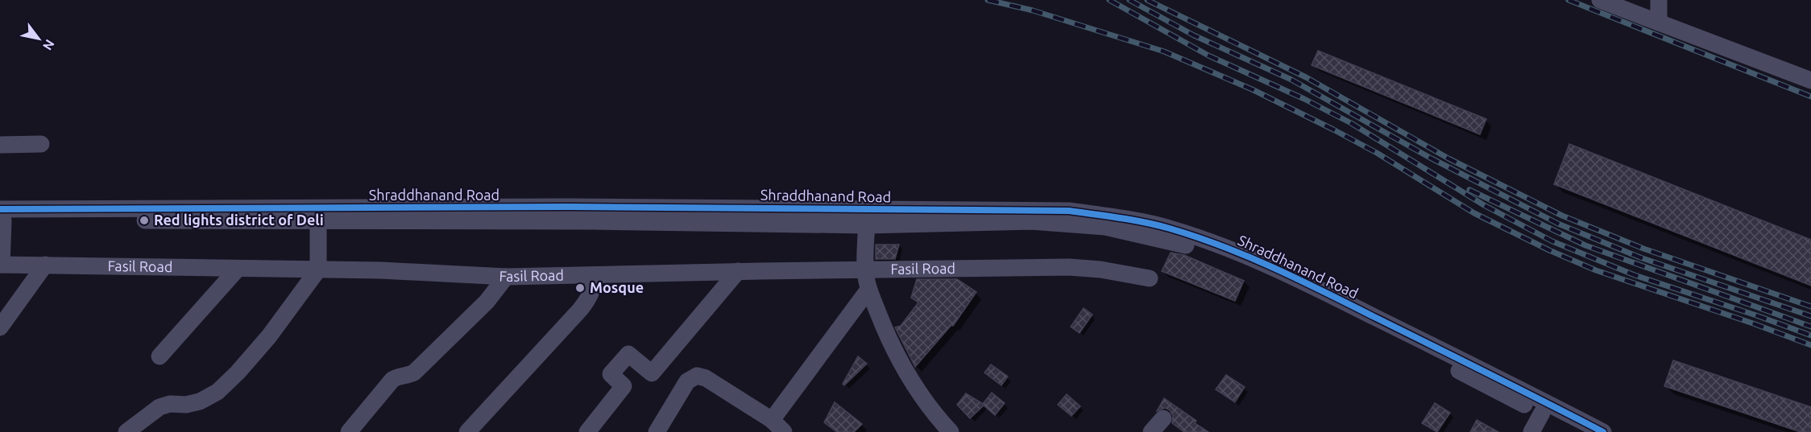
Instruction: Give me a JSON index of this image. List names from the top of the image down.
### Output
{
  "streets": {
    "street": ["Shraddhanand Road", "Fasil Road"]
  },
  "places": ["Red lights district of Deli", "Mosque"],
  "north": "bottom right"
}
